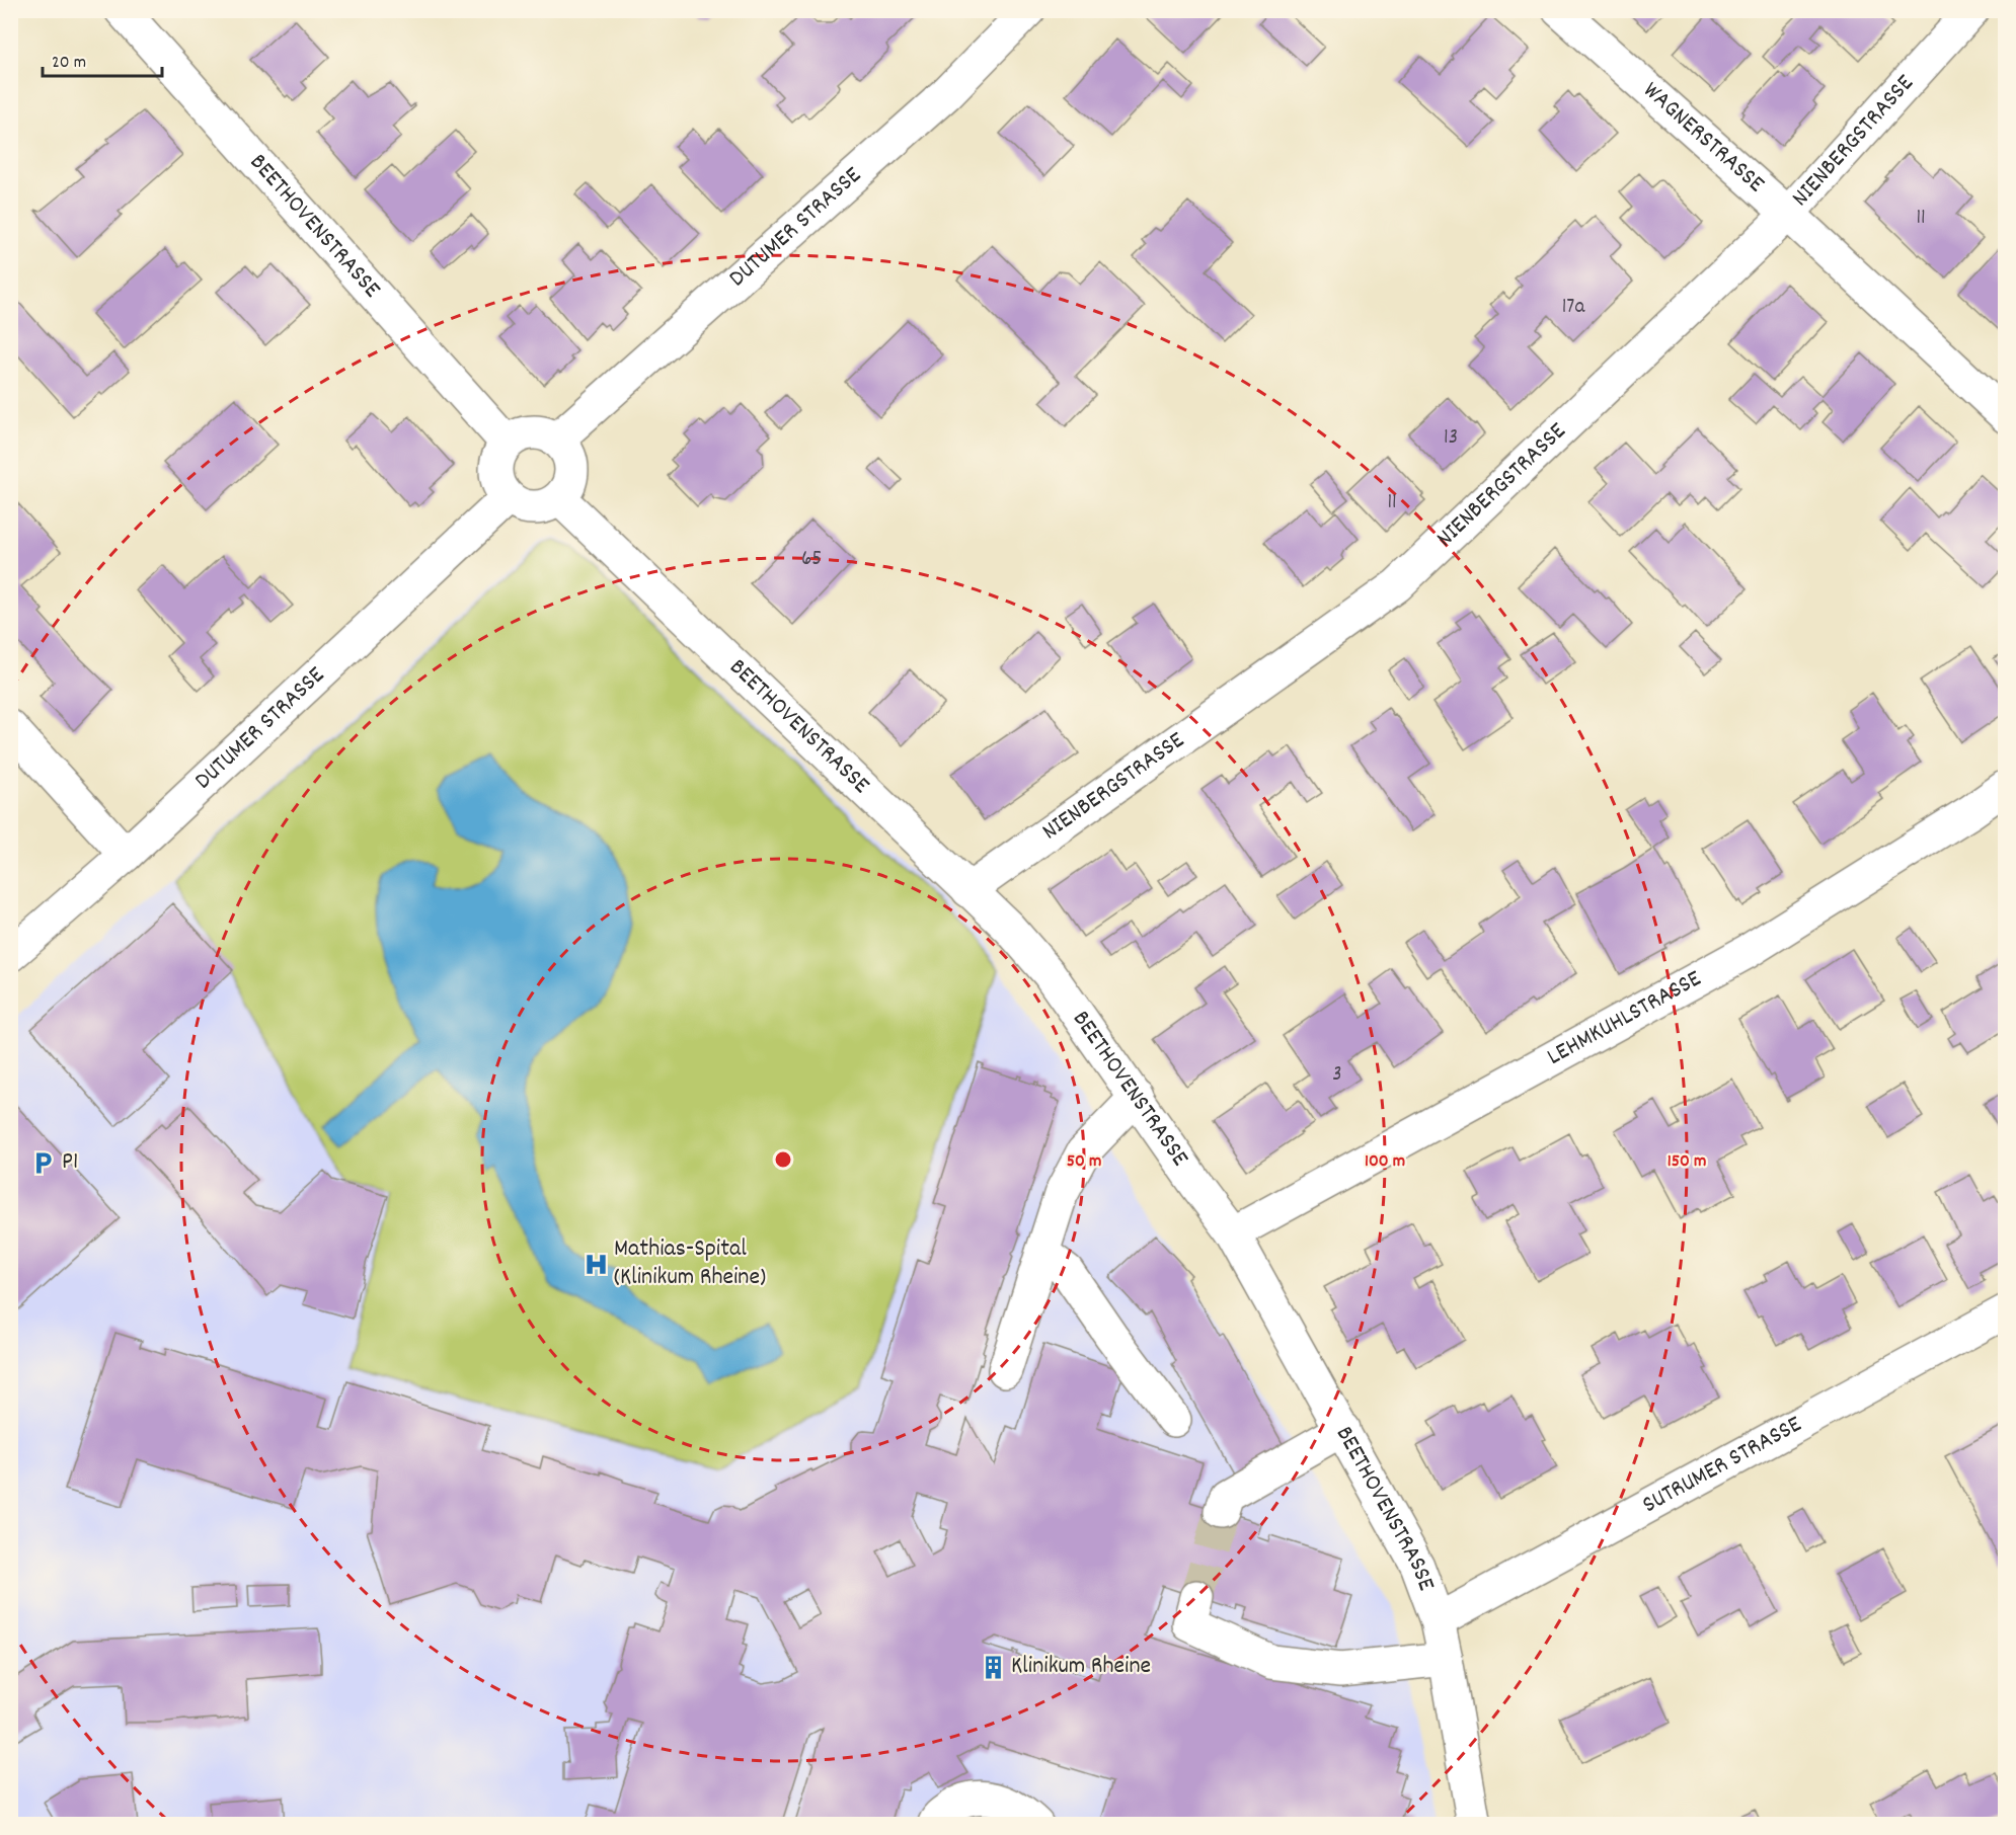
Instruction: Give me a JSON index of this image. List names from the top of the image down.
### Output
{
  "streets": {
    "street": [
      "WAGNERSTRASSE",
      "NIENBERGSTRASSE",
      "BEETHOVENSTRASSE",
      "DUTUMER STRASSE",
      "LEHMKUHLSTRASSE",
      "SUTRUMER STRASSE"
    ]
  },
  "crossings": [
    ["WAGNERSTRASSE", "NIENBERGSTRASSE"],
    ["NIENBERGSTRASSE", "BEETHOVENSTRASSE"],
    ["BEETHOVENSTRASSE", "DUTUMER STRASSE"],
    ["BEETHOVENSTRASSE", "LEHMKUHLSTRASSE"],
    ["BEETHOVENSTRASSE", "SUTRUMER STRASSE"]
  ],
  "places": {
    "parking": ["P1"],
    "hospital": ["Mathias-Spital (Klinikum Rheine)"],
    "building": ["Klinikum Rheine"]
  },
  "house_numbers": [
    "11",
    "17a",
    "13",
    "11",
    "65",
    "3"
  ],
  "scale_bar": "20 m",
  "rings": ["50 m", "100 m", "150 m"]
}
